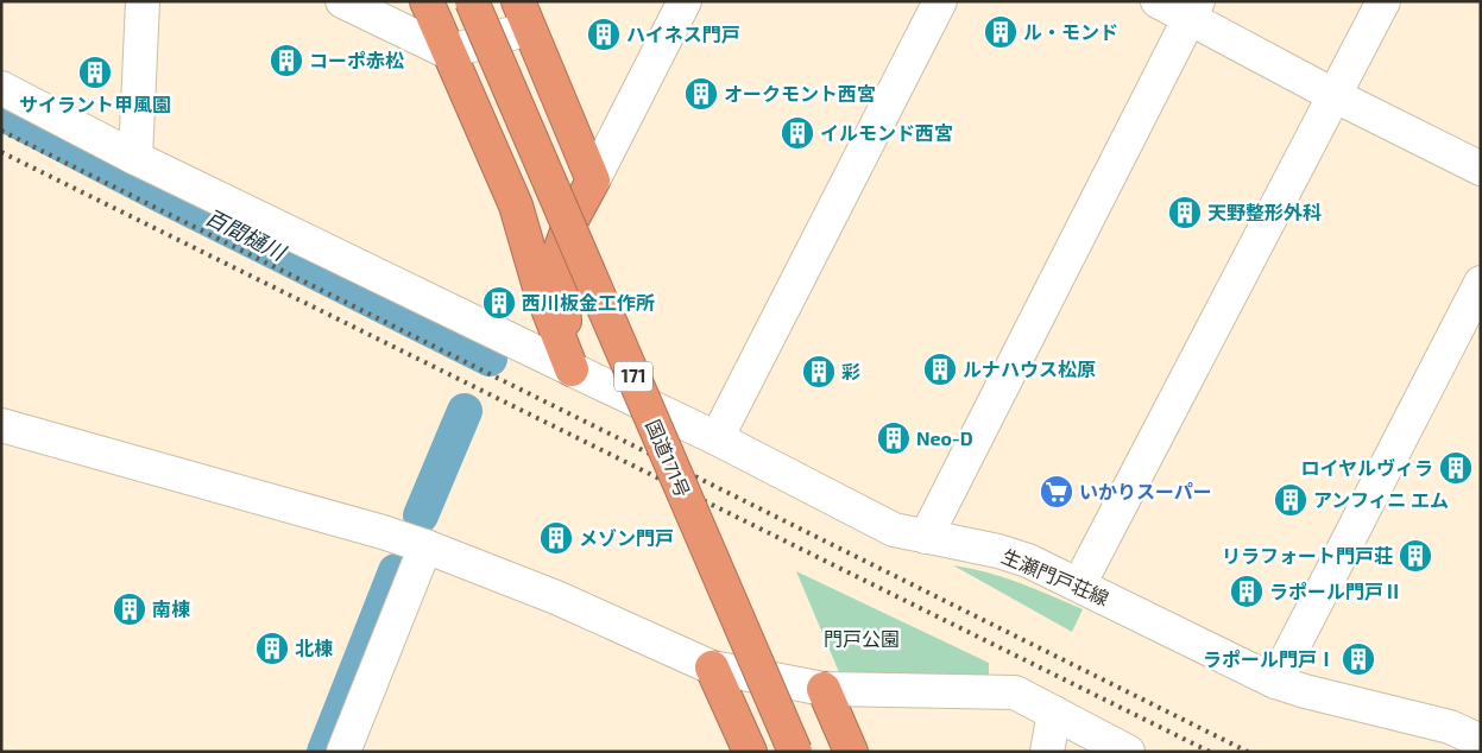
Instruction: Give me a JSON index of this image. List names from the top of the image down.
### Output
{
  "streets": {
    "highway": ["171", "国道171号"],
    "street": ["生瀬門戸荘線"]
  },
  "water": ["百間樋川"],
  "parks": ["門戸公園"],
  "places": {
    "building": [
      "ル・モンド",
      "ハイネス門戸",
      "コーポ赤松",
      "サイラント甲風園",
      "オークモント西宮",
      "イルモンド西宮",
      "天野整形外科",
      "西川板金工作所",
      "ルナハウス松原",
      "彩",
      "Neo-D",
      "ロイヤルヴィラ",
      "アンフィニ エム",
      "メゾン門戸",
      "リラフォート門戸荘",
      "ラポール門戸Ⅱ",
      "南棟",
      "北棟",
      "ラポール門戸Ⅰ"
    ],
    "supermarket": ["いかりスーパー"]
  }
}
